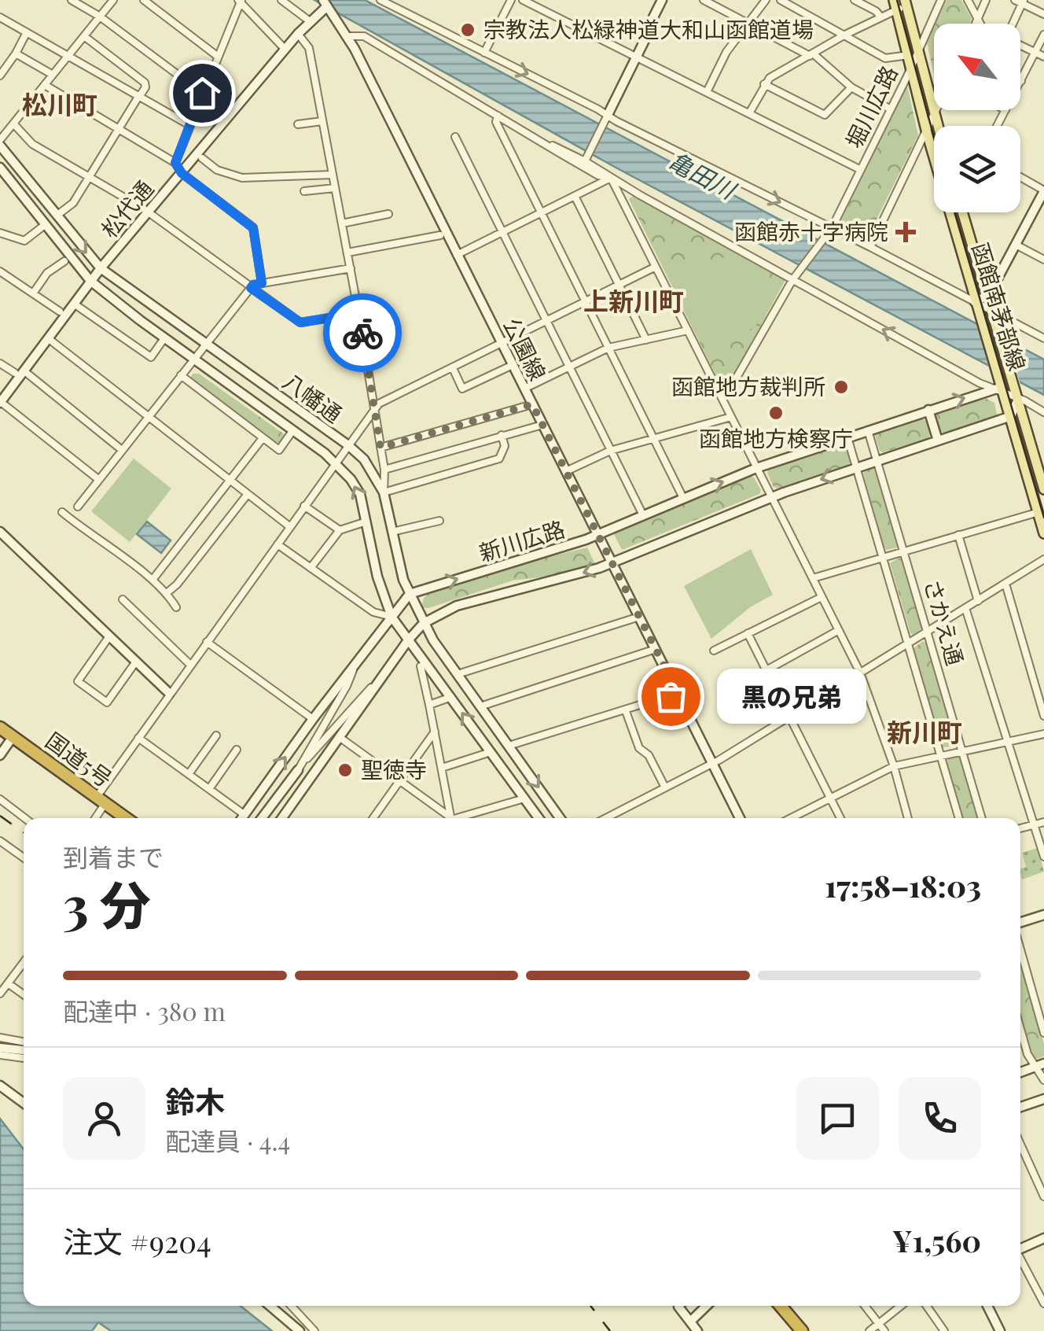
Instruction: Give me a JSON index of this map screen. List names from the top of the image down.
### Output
{
  "streets": {
    "highway": ["国道5号"],
    "main road": ["函館南茅部線"],
    "street": [
      "堀川広路",
      "松代通",
      "公園線",
      "八幡通",
      "新川広路",
      "さかえ通"
    ]
  },
  "crossings": [
    ["堀川広路", "函館南茅部線"],
    ["松代通", "公園線"],
    ["松代通", "八幡通"],
    ["函館南茅部線", "新川広路"],
    ["公園線", "新川広路"],
    ["八幡通", "新川広路"],
    ["新川広路", "さかえ通"]
  ],
  "districts": ["松川町", "上新川町", "新川町"],
  "water": ["亀田川"],
  "places": {
    "other": [
      "宗教法人松緑神道大和山函館道場",
      "函館地方裁判所",
      "函館地方検察庁",
      "黒の兄弟",
      "聖徳寺"
    ],
    "health": ["函館赤十字病院"]
  },
  "north": "top left",
  "page": {
    "bubble": "黒の兄弟",
    "heading": ["3 分", "到着まで", "17:58–18:03"],
    "panel": [
      "鈴木",
      "配達員 · 4.4",
      "注文 #9204",
      "¥1,560"
    ],
    "bar": "配達中 · 380 m"
  }
}
